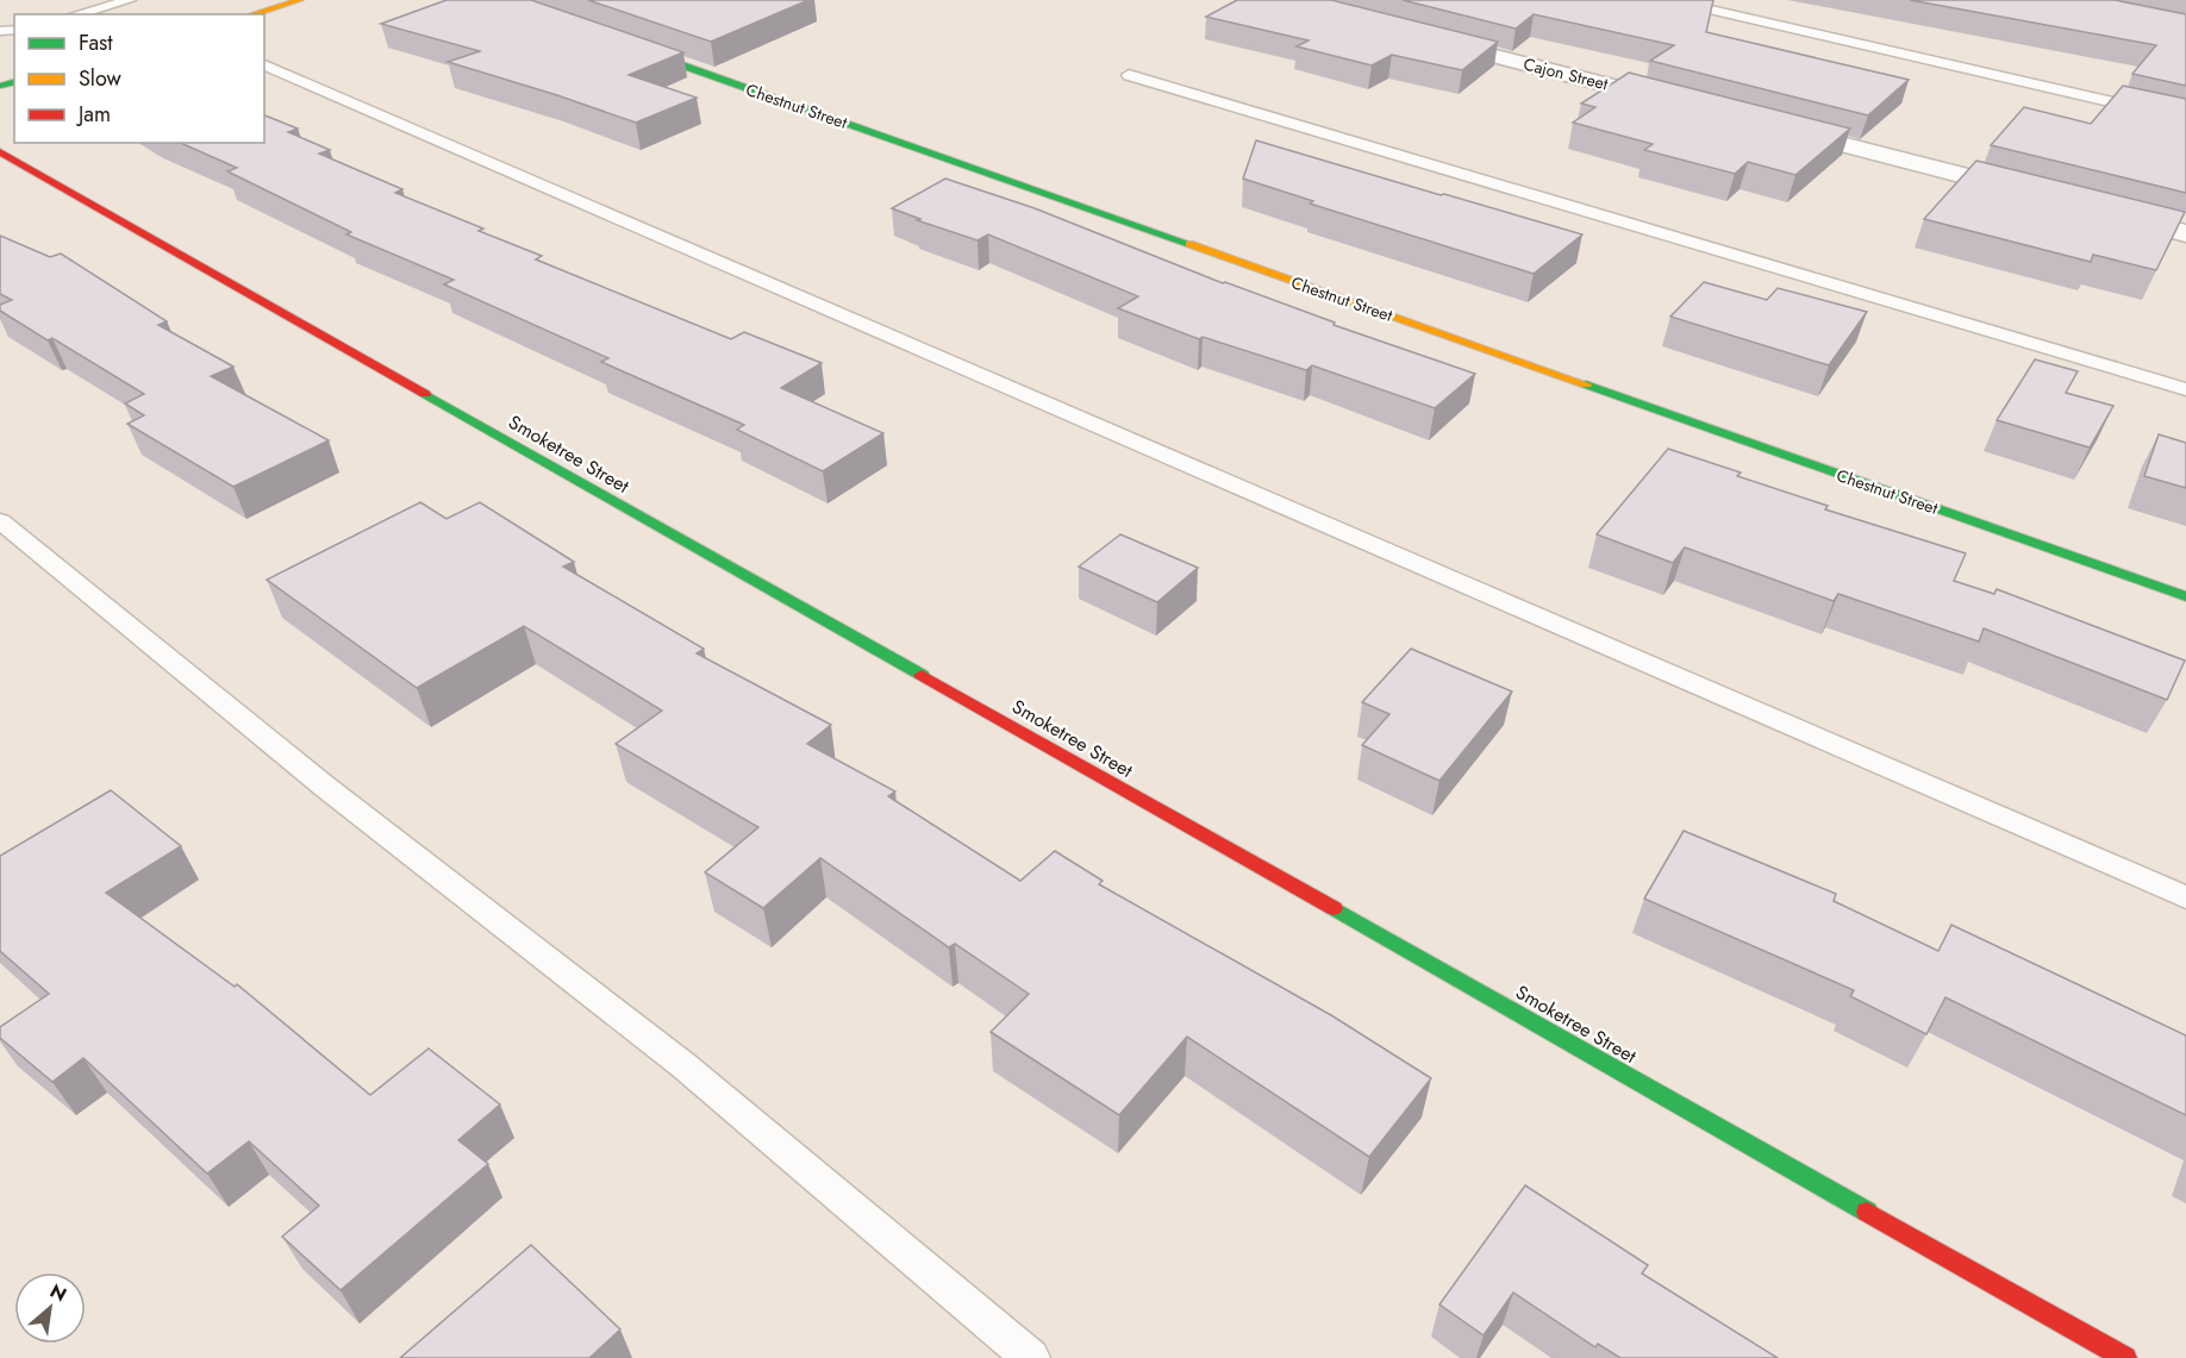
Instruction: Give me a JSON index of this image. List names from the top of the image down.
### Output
{
  "streets": {
    "street": ["Cajon Street", "Chestnut Street", "Smoketree Street"]
  },
  "legend": ["Fast", "Slow", "Jam"],
  "north": "top right"
}
